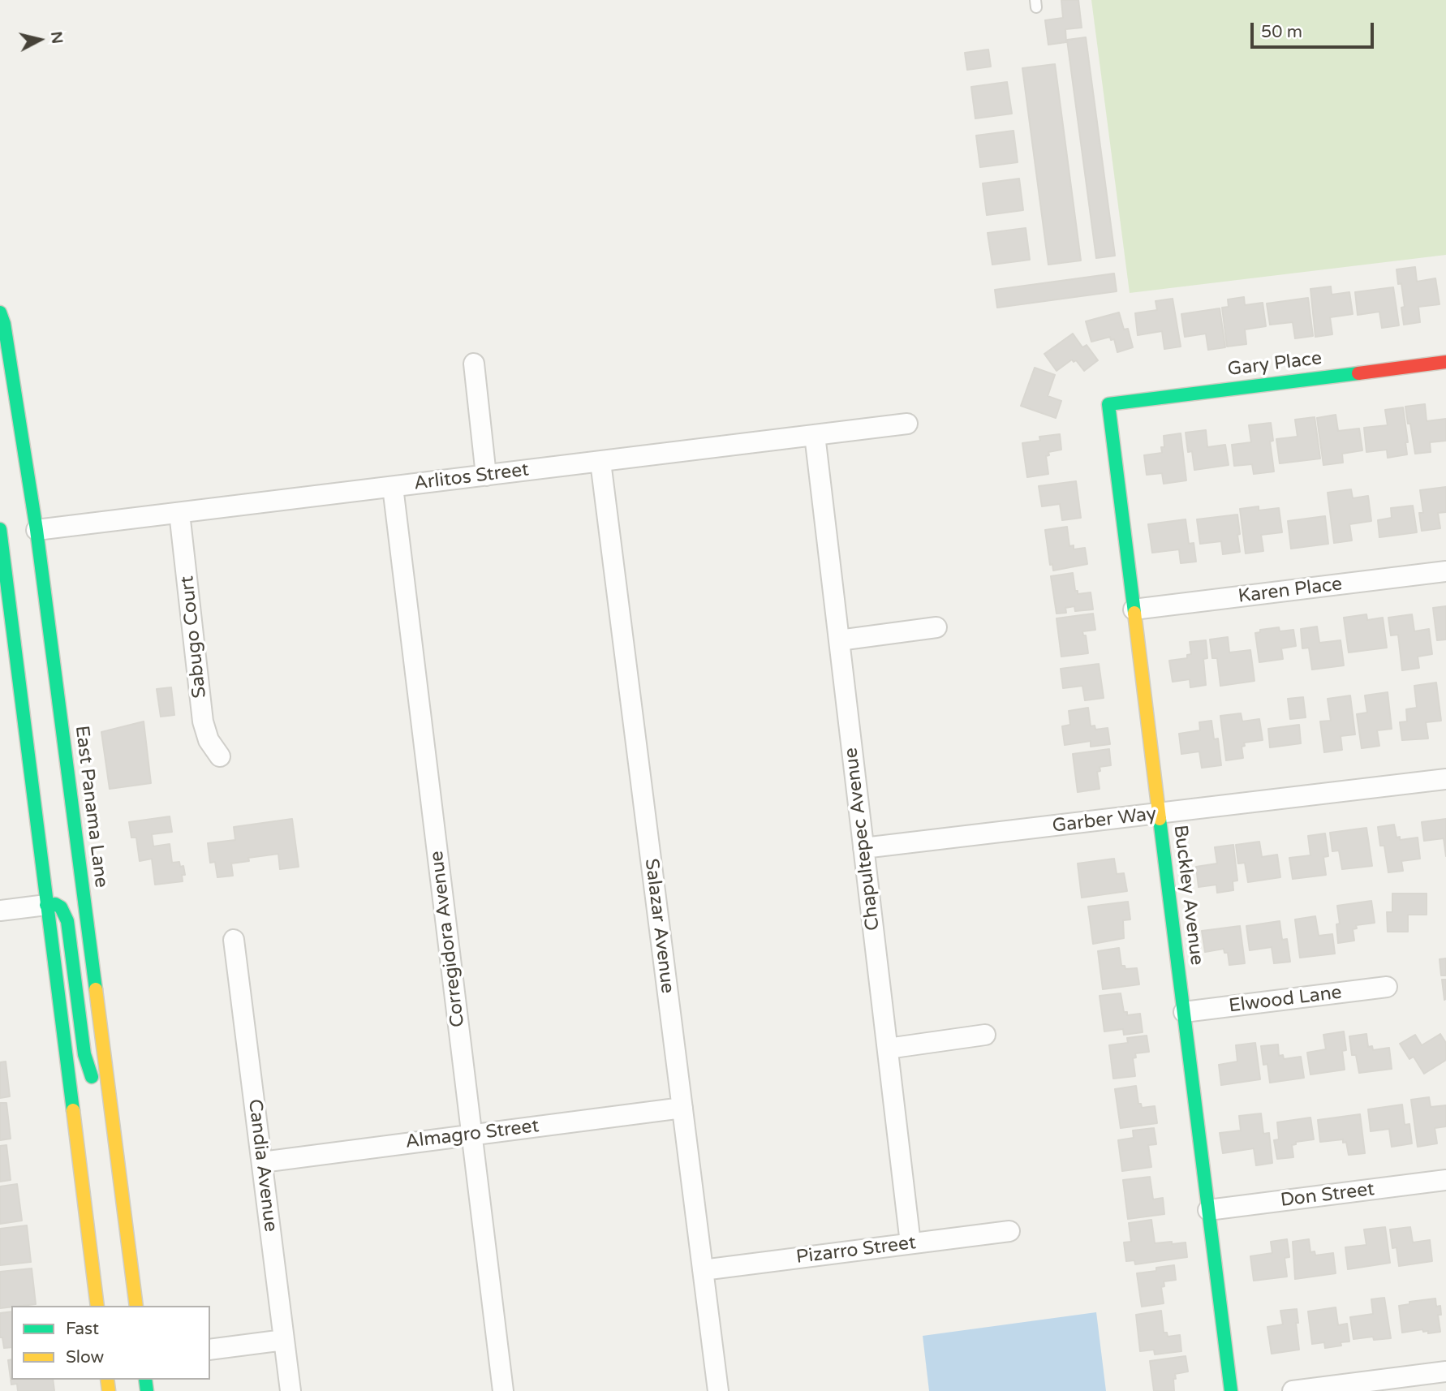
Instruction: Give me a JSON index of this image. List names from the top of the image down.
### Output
{
  "streets": {
    "main road": ["Gary Place", "East Panama Lane", "Buckley Avenue"],
    "street": [
      "Arlitos Street",
      "Karen Place",
      "Sabugo Court",
      "Garber Way",
      "Chapultepec Avenue",
      "Salazar Avenue",
      "Corregidora Avenue",
      "Elwood Lane",
      "Almagro Street",
      "Candia Avenue",
      "Don Street",
      "Pizarro Street"
    ]
  },
  "crossings": [
    ["Gary Place", "Buckley Avenue"],
    ["Arlitos Street", "Sabugo Court"],
    ["Arlitos Street", "East Panama Lane"],
    ["Arlitos Street", "Chapultepec Avenue"],
    ["Arlitos Street", "Salazar Avenue"],
    ["Arlitos Street", "Corregidora Avenue"],
    ["Karen Place", "Buckley Avenue"],
    ["Garber Way", "Chapultepec Avenue"],
    ["Garber Way", "Buckley Avenue"],
    ["Chapultepec Avenue", "Pizarro Street"],
    ["Buckley Avenue", "Elwood Lane"],
    ["Buckley Avenue", "Don Street"],
    ["Salazar Avenue", "Almagro Street"],
    ["Salazar Avenue", "Pizarro Street"],
    ["Corregidora Avenue", "Almagro Street"],
    ["Almagro Street", "Candia Avenue"]
  ],
  "legend": ["Fast", "Slow"],
  "scale_bar": "50 m",
  "north": "right"
}
